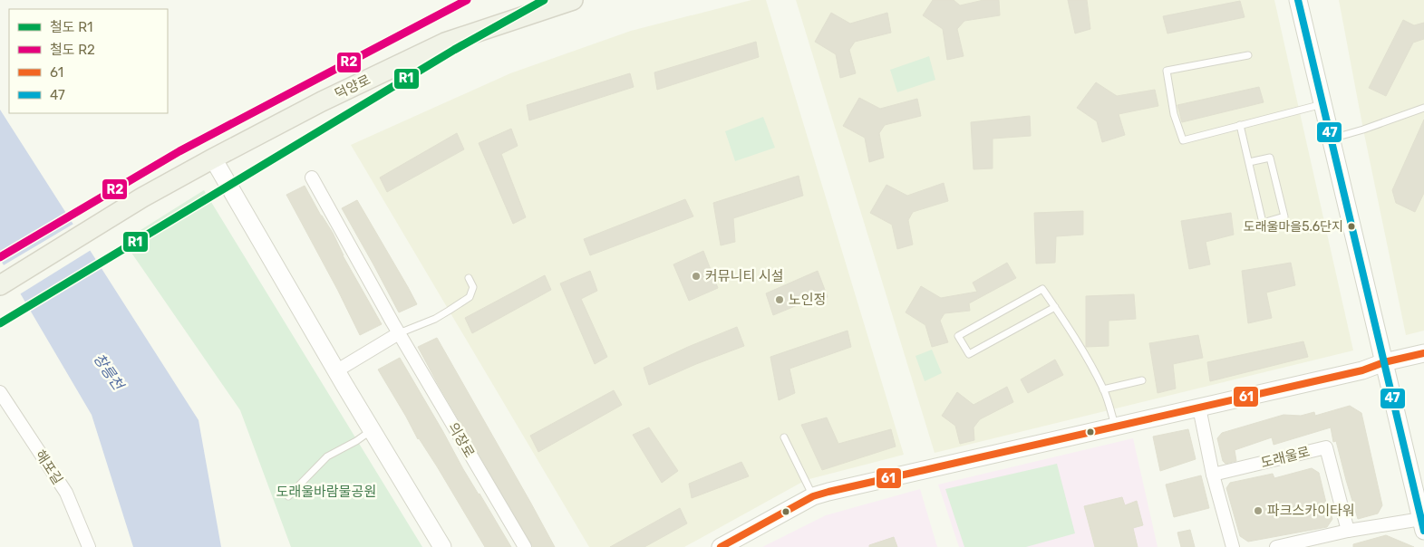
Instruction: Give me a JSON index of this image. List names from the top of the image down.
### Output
{
  "streets": {
    "main road": ["덕양로"],
    "street": ["의장로", "도래울로", "해포길"]
  },
  "water": ["창릉천"],
  "parks": ["도래울바람물공원"],
  "places": [
    "도래울마을5.6단지",
    "커뮤니티 시설",
    "노인정",
    "파크스카이타워"
  ],
  "lines": [
    "rail line R1",
    "rail line R2",
    "transit line 47",
    "transit line 61"
  ],
  "legend": [
    "철도 R1",
    "철도 R2",
    "61",
    "47"
  ]
}
